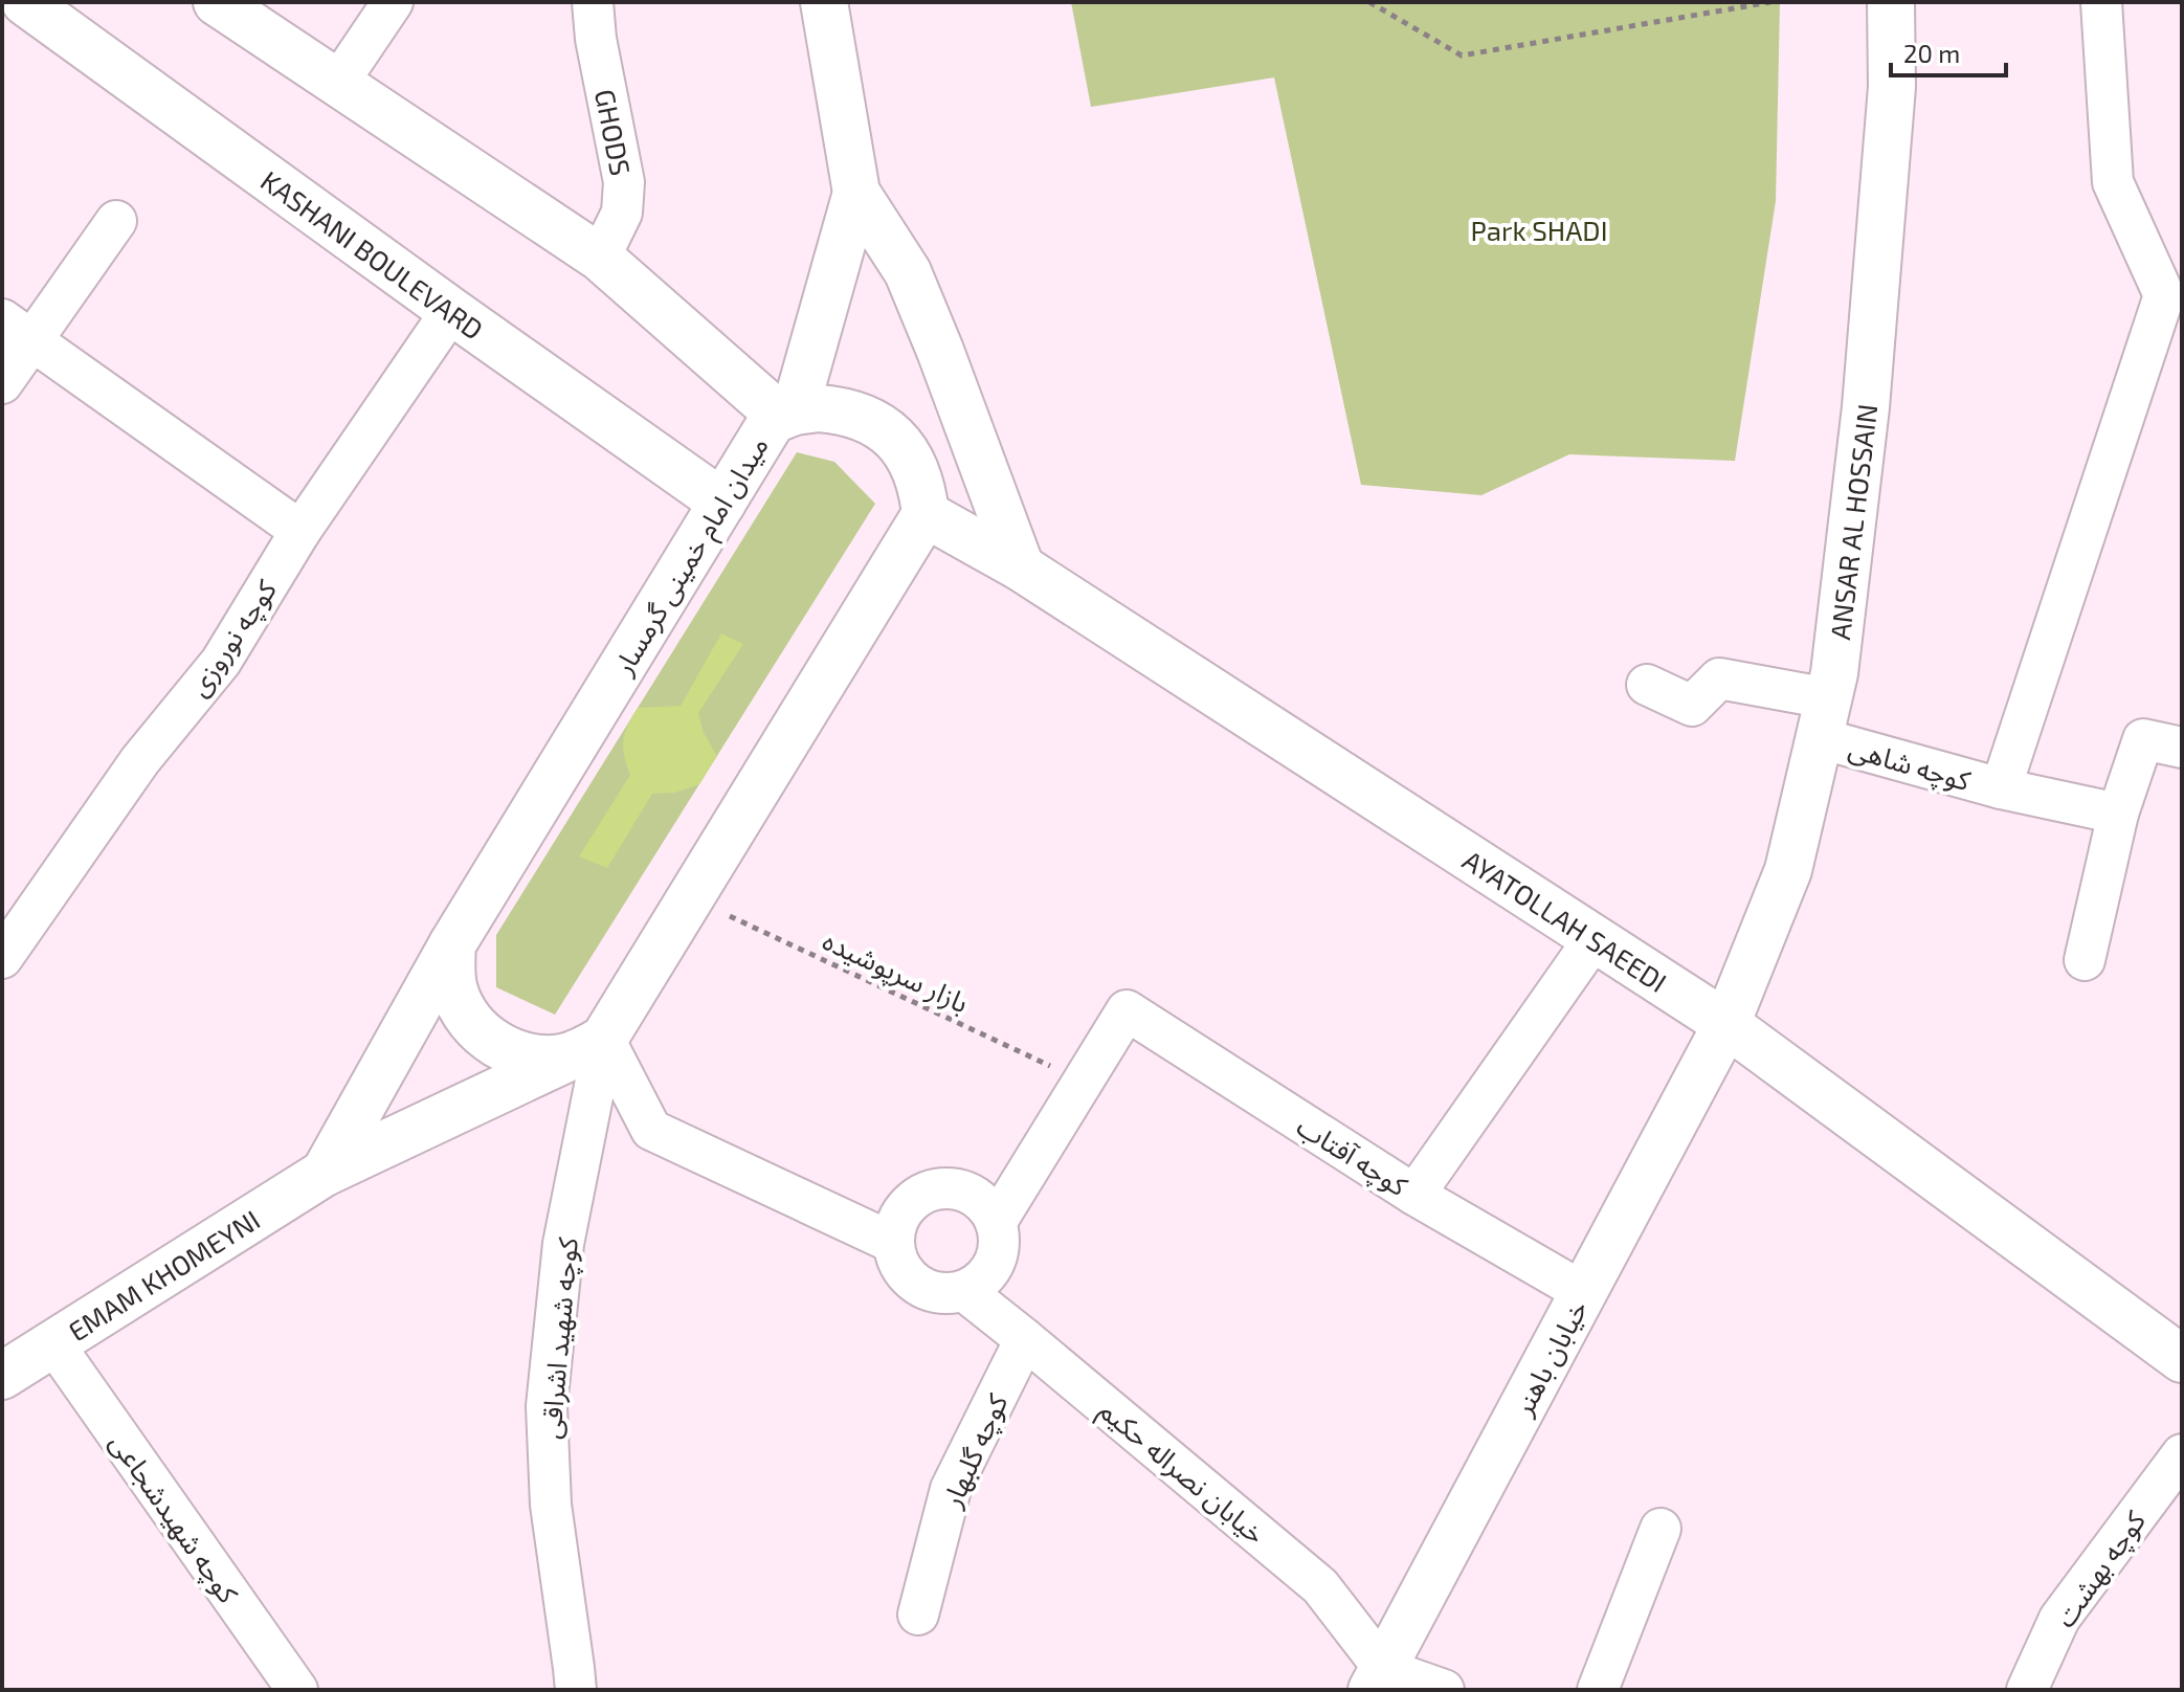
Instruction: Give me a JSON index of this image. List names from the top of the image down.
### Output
{
  "streets": {
    "main road": [
      "KASHANI BOULEVARD",
      "ANSAR AL HOSSAIN",
      "میدان امام خمینی گرمسار",
      "AYATOLLAH SAEEDI",
      "EMAM KHOMEYNI",
      "خیابان باهنر"
    ],
    "street": [
      "GHODS",
      "کوچه نوروزی",
      "کوچه شاهی",
      "کوچه آفتاب",
      "کوچه شهید اشراقی",
      "کوچه گلبهار",
      "خیابان نصراله حکیم",
      "کوچه شهیدشجاعی",
      "کوچه بهشت"
    ],
    "path": ["بازار سرپوشیده"]
  },
  "crossings": [
    ["KASHANI BOULEVARD", "میدان امام خمینی گرمسار"],
    ["KASHANI BOULEVARD", "کوچه نوروزی"],
    ["ANSAR AL HOSSAIN", "کوچه شاهی"],
    ["ANSAR AL HOSSAIN", "AYATOLLAH SAEEDI"],
    ["ANSAR AL HOSSAIN", "خیابان باهنر"],
    ["میدان امام خمینی گرمسار", "EMAM KHOMEYNI"],
    ["AYATOLLAH SAEEDI", "خیابان باهنر"],
    ["بازار سرپوشیده", "کوچه آفتاب"],
    ["کوچه آفتاب", "خیابان باهنر"],
    ["EMAM KHOMEYNI", "کوچه شهید اشراقی"],
    ["EMAM KHOMEYNI", "کوچه شهیدشجاعی"],
    ["خیابان باهنر", "خیابان نصراله حکیم"],
    ["کوچه گلبهار", "خیابان نصراله حکیم"]
  ],
  "parks": ["Park SHADI"],
  "scale_bar": "20 m"
}
